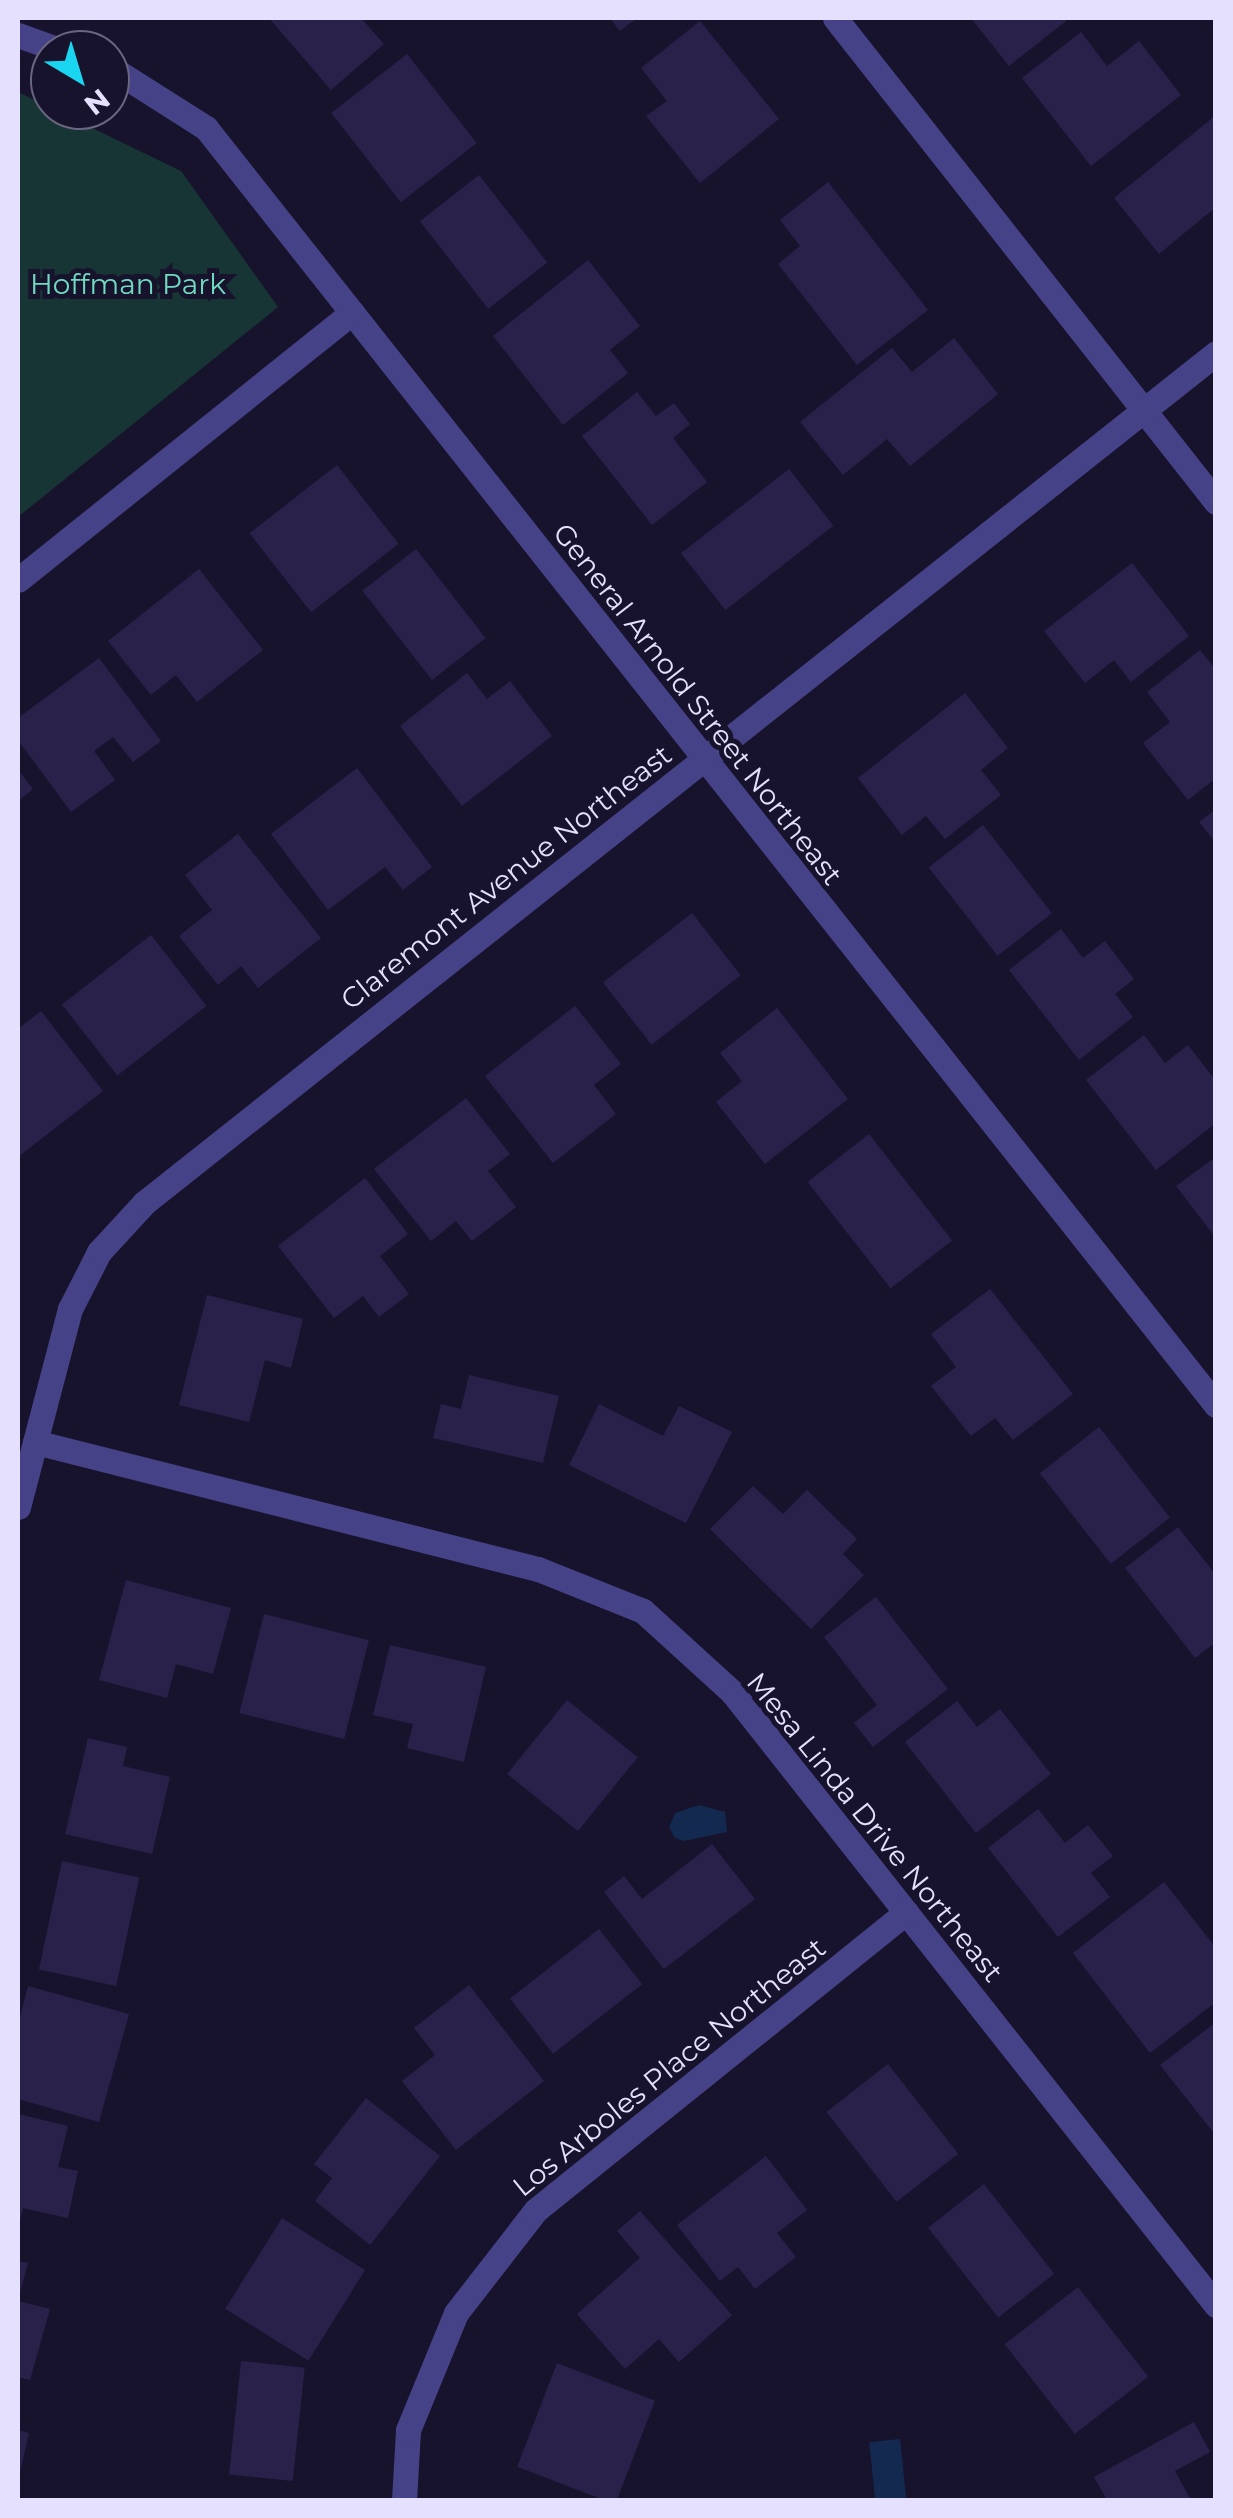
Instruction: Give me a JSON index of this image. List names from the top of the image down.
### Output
{
  "streets": {
    "street": [
      "General Arnold Street Northeast",
      "Claremont Avenue Northeast",
      "Mesa Linda Drive Northeast",
      "Los Arboles Place Northeast"
    ]
  },
  "crossings": [
    ["General Arnold Street Northeast", "Claremont Avenue Northeast"],
    ["Claremont Avenue Northeast", "Mesa Linda Drive Northeast"],
    ["Mesa Linda Drive Northeast", "Los Arboles Place Northeast"]
  ],
  "parks": ["Hoffman Park"],
  "north": "bottom right"
}
